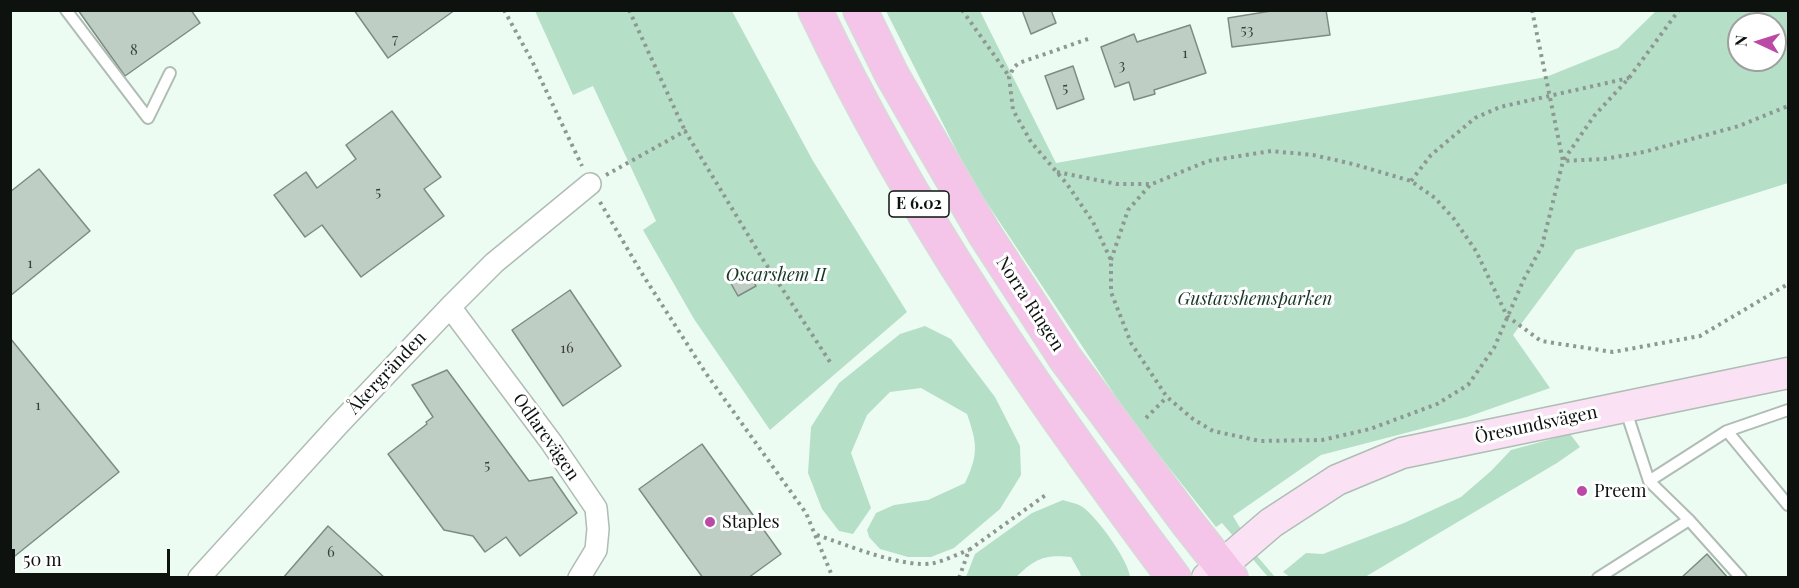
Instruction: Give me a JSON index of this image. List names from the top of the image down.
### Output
{
  "streets": {
    "main road": ["E 6.02", "Norra Ringen"],
    "street": ["Åkergränden", "Öresundsvägen", "Odlarevägen"]
  },
  "crossings": [
    ["Norra Ringen", "Öresundsvägen"],
    ["Åkergränden", "Odlarevägen"]
  ],
  "parks": ["Oscarshem II", "Gustavshemsparken"],
  "places": ["Preem", "Staples"],
  "house_numbers": [
    "53",
    "7",
    "8",
    "1",
    "3",
    "5",
    "5",
    "1",
    "16",
    "1",
    "5",
    "6"
  ],
  "scale_bar": "50 m",
  "north": "left"
}
